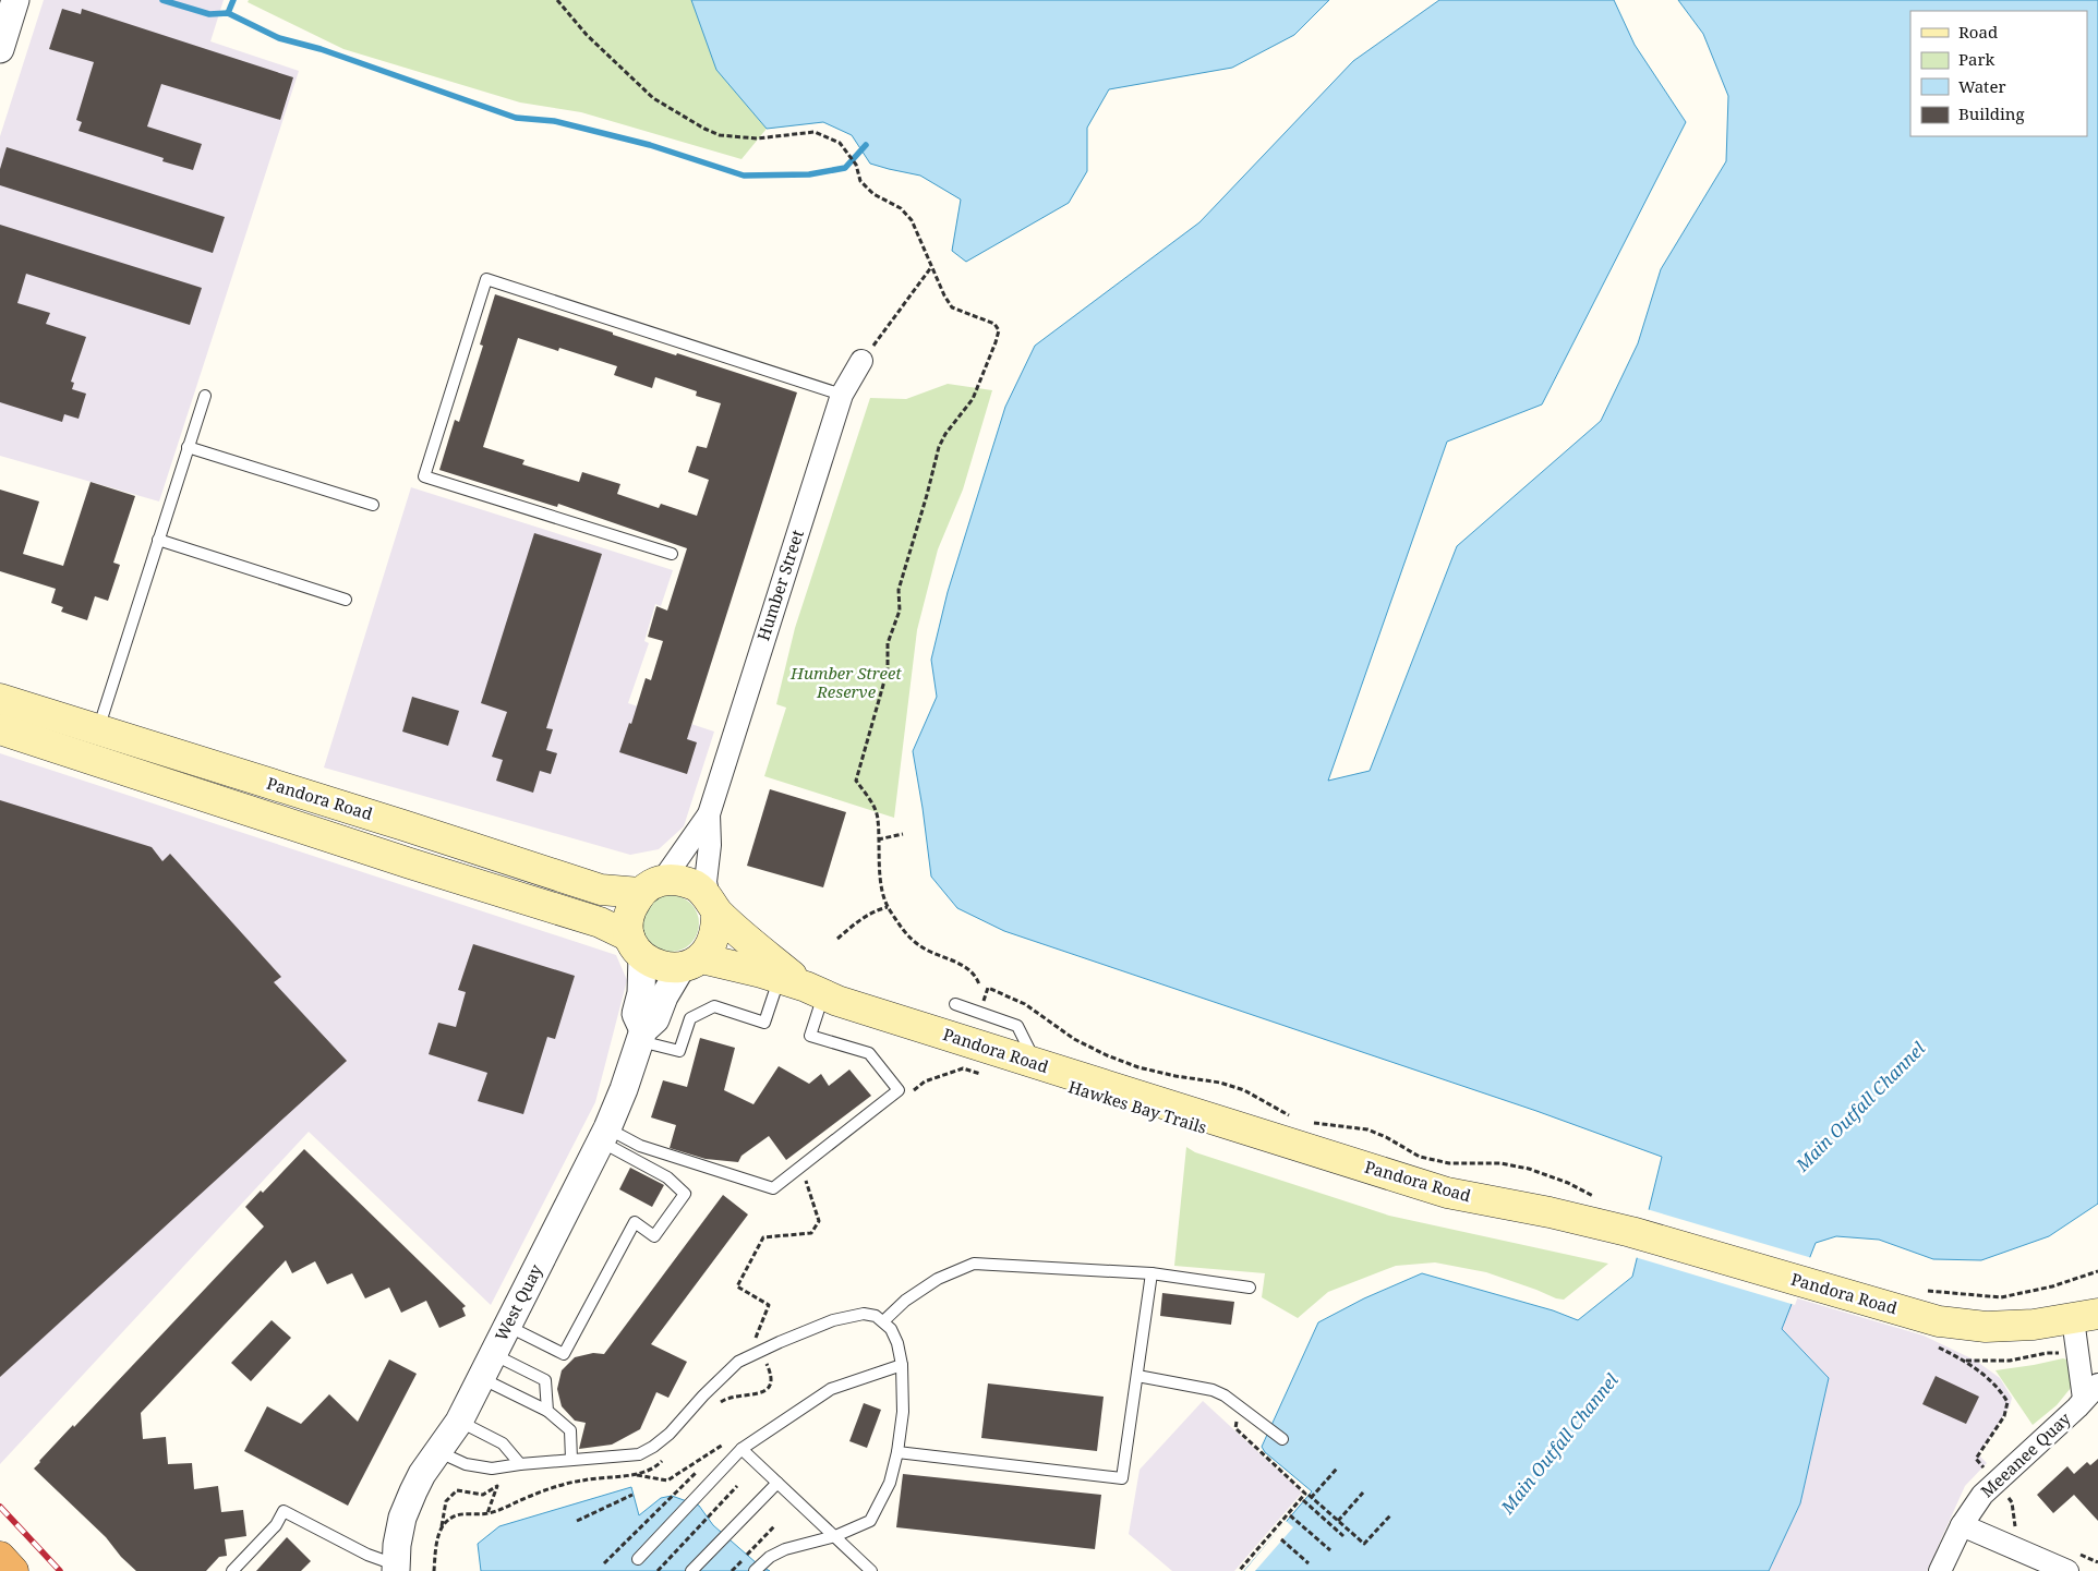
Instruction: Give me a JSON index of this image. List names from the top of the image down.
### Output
{
  "streets": {
    "main road": ["Pandora Road"],
    "street": ["Humber Street", "West Quay", "Meeanee Quay"]
  },
  "crossings": [
    ["Humber Street", "Pandora Road"],
    ["Humber Street", "West Quay"],
    ["Pandora Road", "West Quay"],
    ["Pandora Road", "Meeanee Quay"]
  ],
  "water": ["Main Outfall Channel"],
  "parks": ["Humber Street Reserve"],
  "legend": [
    "Road",
    "Park",
    "Water",
    "Building"
  ]
}
